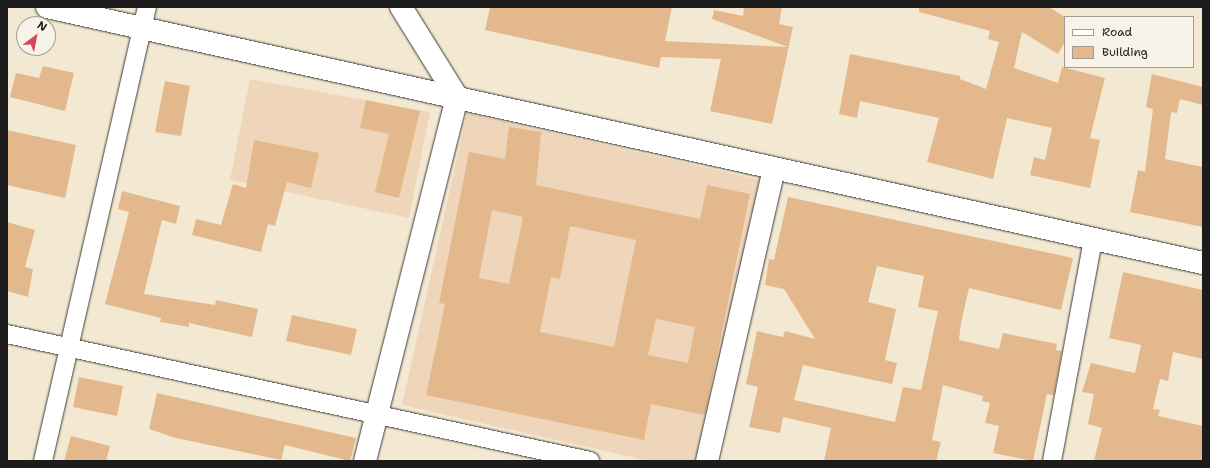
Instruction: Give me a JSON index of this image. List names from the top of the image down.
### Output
{
  "legend": ["Road", "Building"],
  "north": "top right"
}
